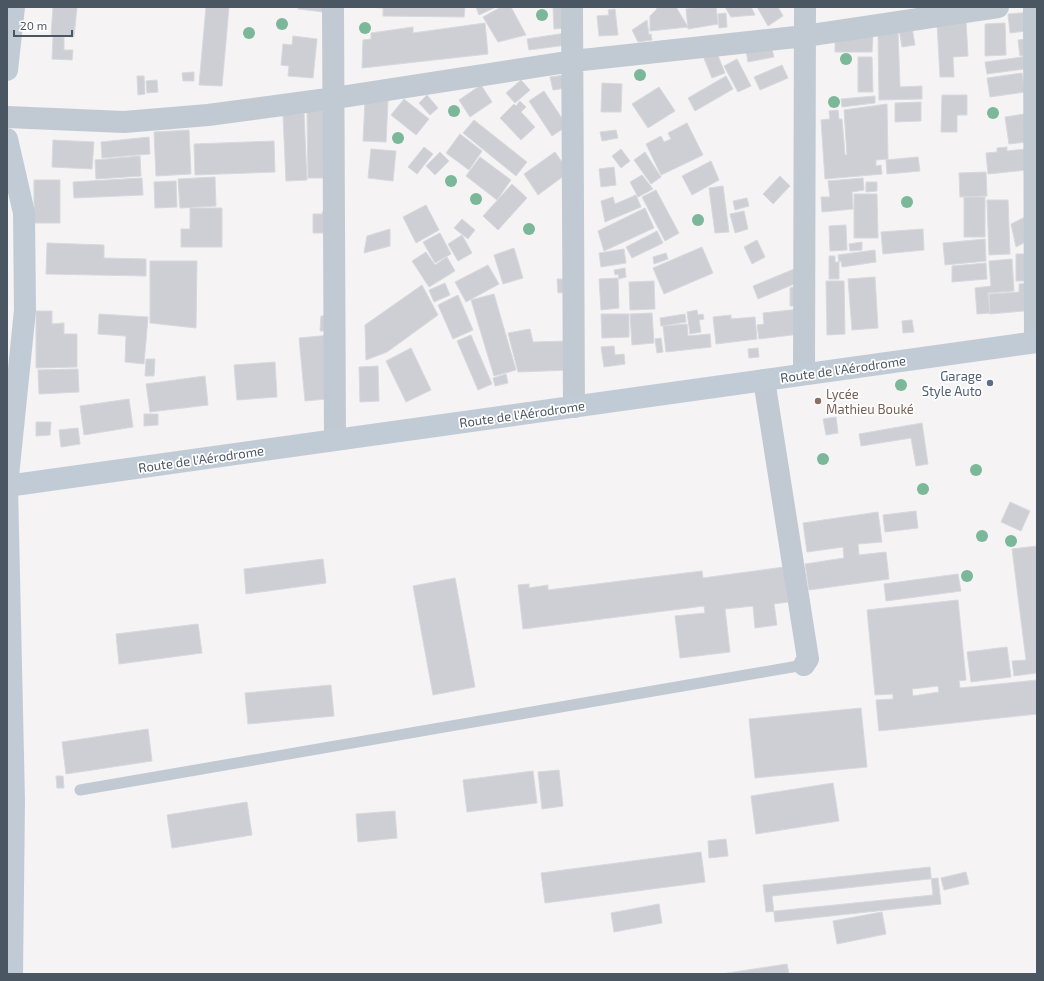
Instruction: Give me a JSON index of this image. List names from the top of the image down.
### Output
{
  "streets": {
    "street": ["Route de l'Aérodrome"]
  },
  "places": ["Garage Style Auto", "Lycée Mathieu Bouké"],
  "scale_bar": "20 m"
}
